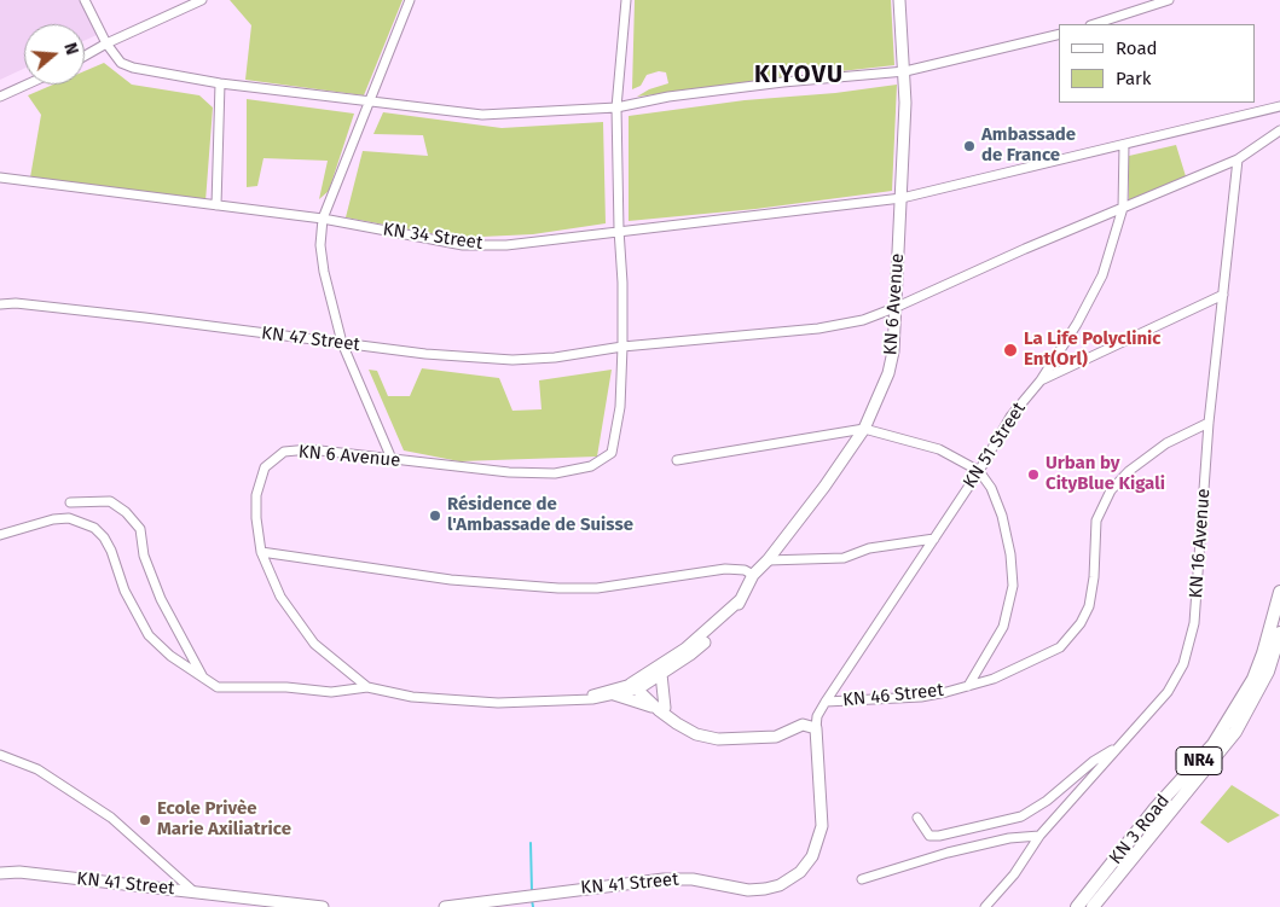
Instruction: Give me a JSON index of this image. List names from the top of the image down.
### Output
{
  "streets": {
    "highway": ["NR4", "KN 3 Road"],
    "main road": ["KN 6 Avenue", "KN 41 Street"],
    "street": [
      "KN 34 Street",
      "KN 47 Street",
      "KN 51 Street",
      "KN 16 Avenue",
      "KN 46 Street"
    ]
  },
  "crossings": [
    ["KN 34 Street", "KN 6 Avenue"],
    ["KN 34 Street", "KN 51 Street"],
    ["KN 6 Avenue", "KN 47 Street"],
    ["KN 47 Street", "KN 51 Street"],
    ["KN 47 Street", "KN 16 Avenue"],
    ["KN 51 Street", "KN 46 Street"],
    ["KN 51 Street", "KN 41 Street"],
    ["KN 16 Avenue", "KN 46 Street"]
  ],
  "districts": ["KIYOVU"],
  "places": [
    "Ambassade de France",
    "La Life Polyclinic Ent(Orl)",
    "Urban by CityBlue Kigali",
    "Résidence de l'Ambassade de Suisse",
    "Ecole Privèe Marie Axiliatrice"
  ],
  "legend": ["Road", "Park"],
  "north": "right"
}
